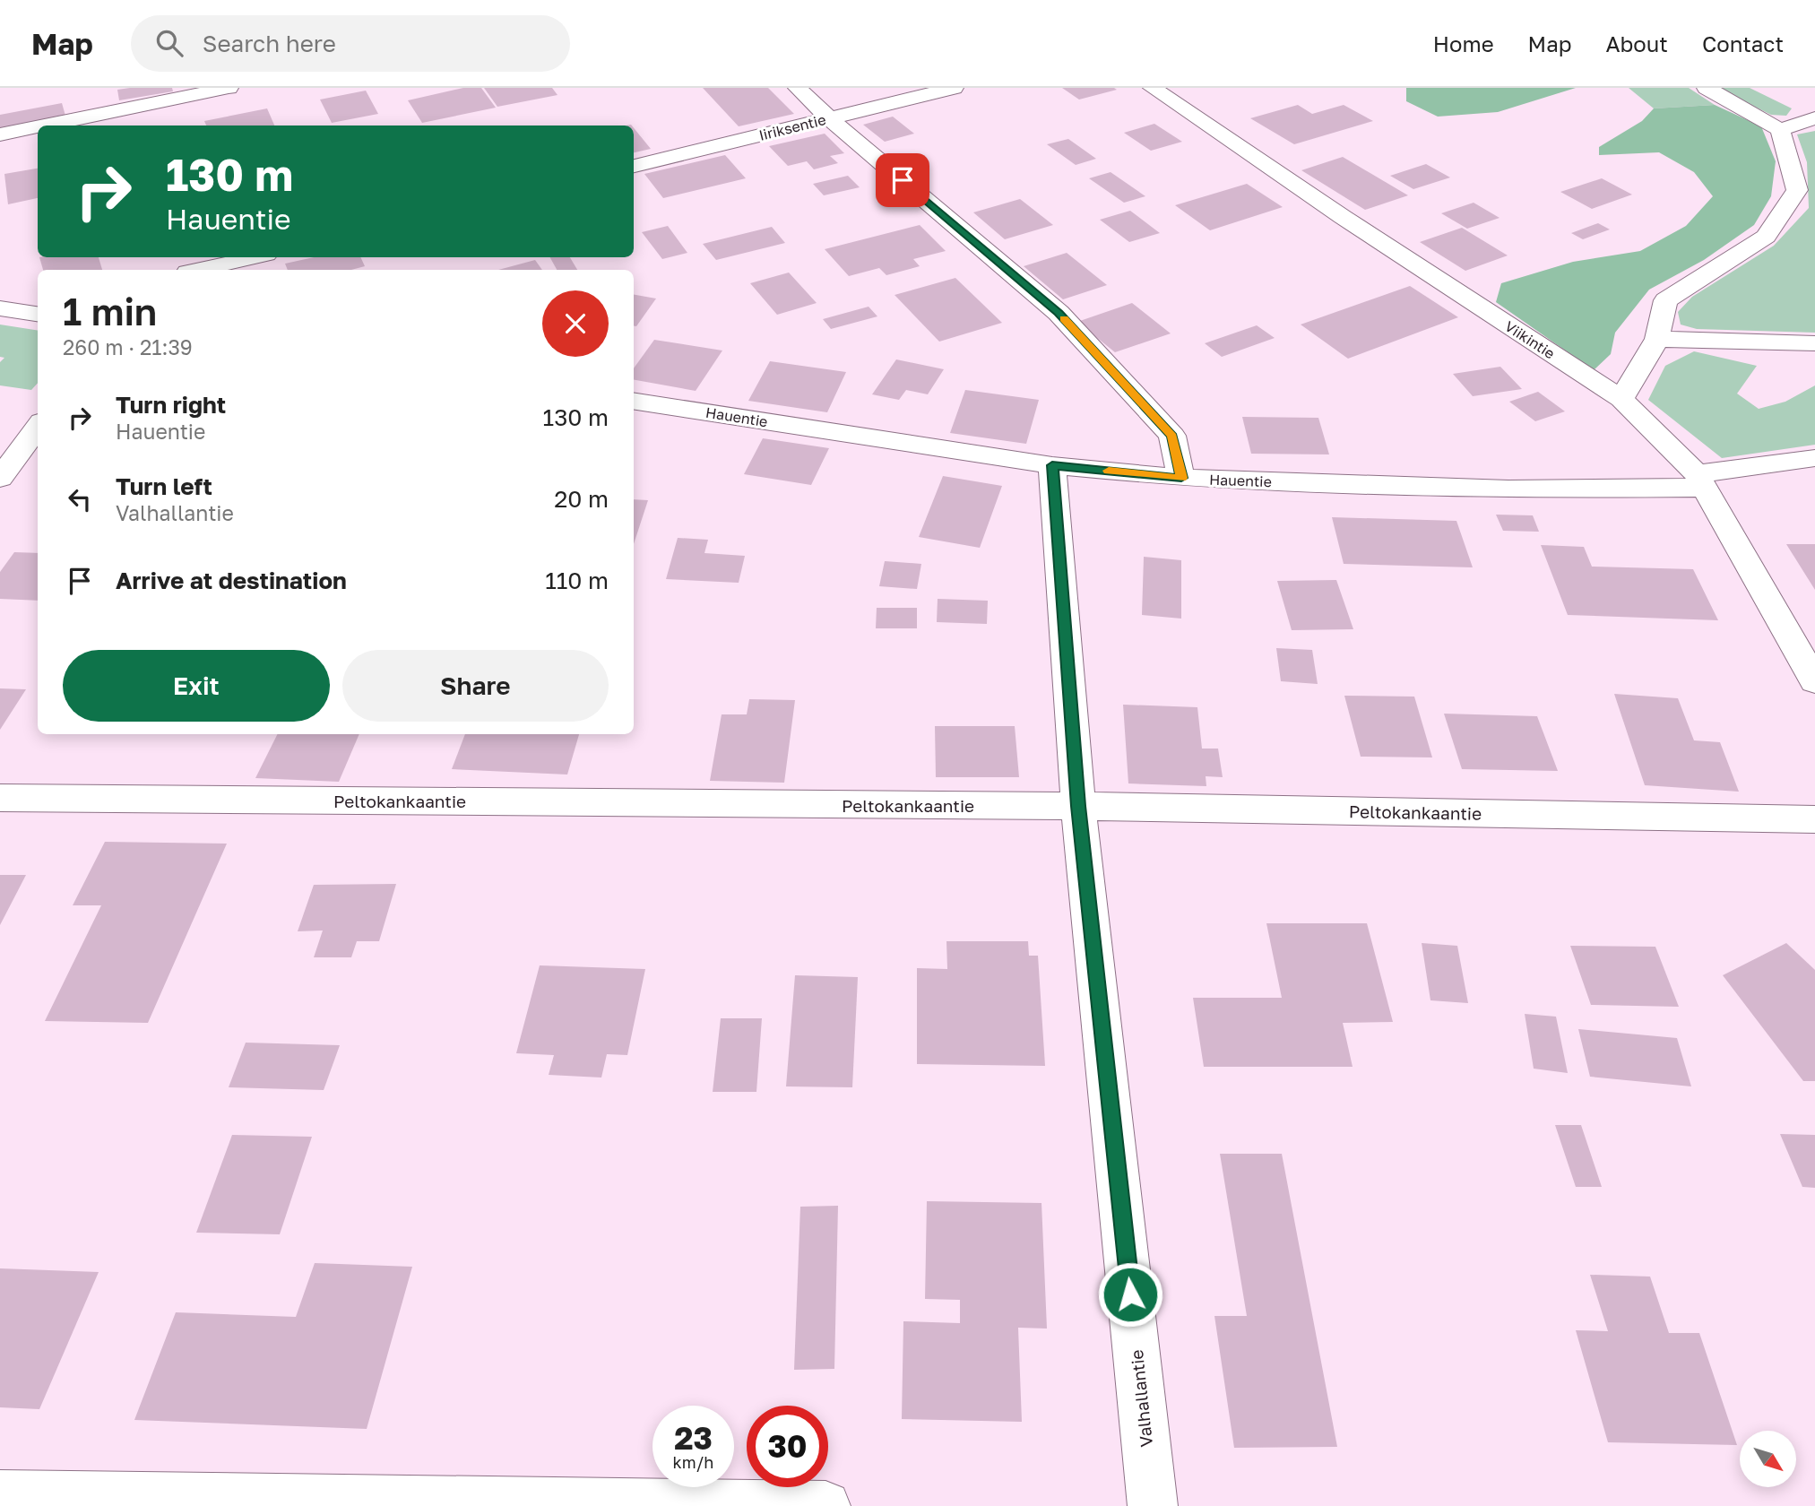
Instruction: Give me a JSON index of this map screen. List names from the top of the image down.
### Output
{
  "streets": {
    "street": [
      "Iiriksentie",
      "Viikintie",
      "Hauentie",
      "Peltokankaantie",
      "Valhallantie"
    ]
  },
  "crossings": [
    ["Viikintie", "Hauentie"],
    ["Hauentie", "Valhallantie"],
    ["Peltokankaantie", "Valhallantie"]
  ],
  "north": "bottom right",
  "page": {
    "header": "Map",
    "search": "Search here",
    "nav": [
      "Home",
      "Map",
      "About",
      "Contact"
    ],
    "turn": ["130 m", "Hauentie"],
    "heading": ["1 min", "260 m · 21:39"],
    "list": [
      {
        "name": "Turn right",
        "note": "Hauentie",
        "value": "130 m"
      },
      {
        "name": "Turn left",
        "note": "Valhallantie",
        "value": "20 m"
      },
      {
        "name": "Arrive at destination",
        "value": "110 m"
      }
    ],
    "buttons": ["Exit", "Share"],
    "speed": "23 km/h",
    "limit": "30"
  }
}
